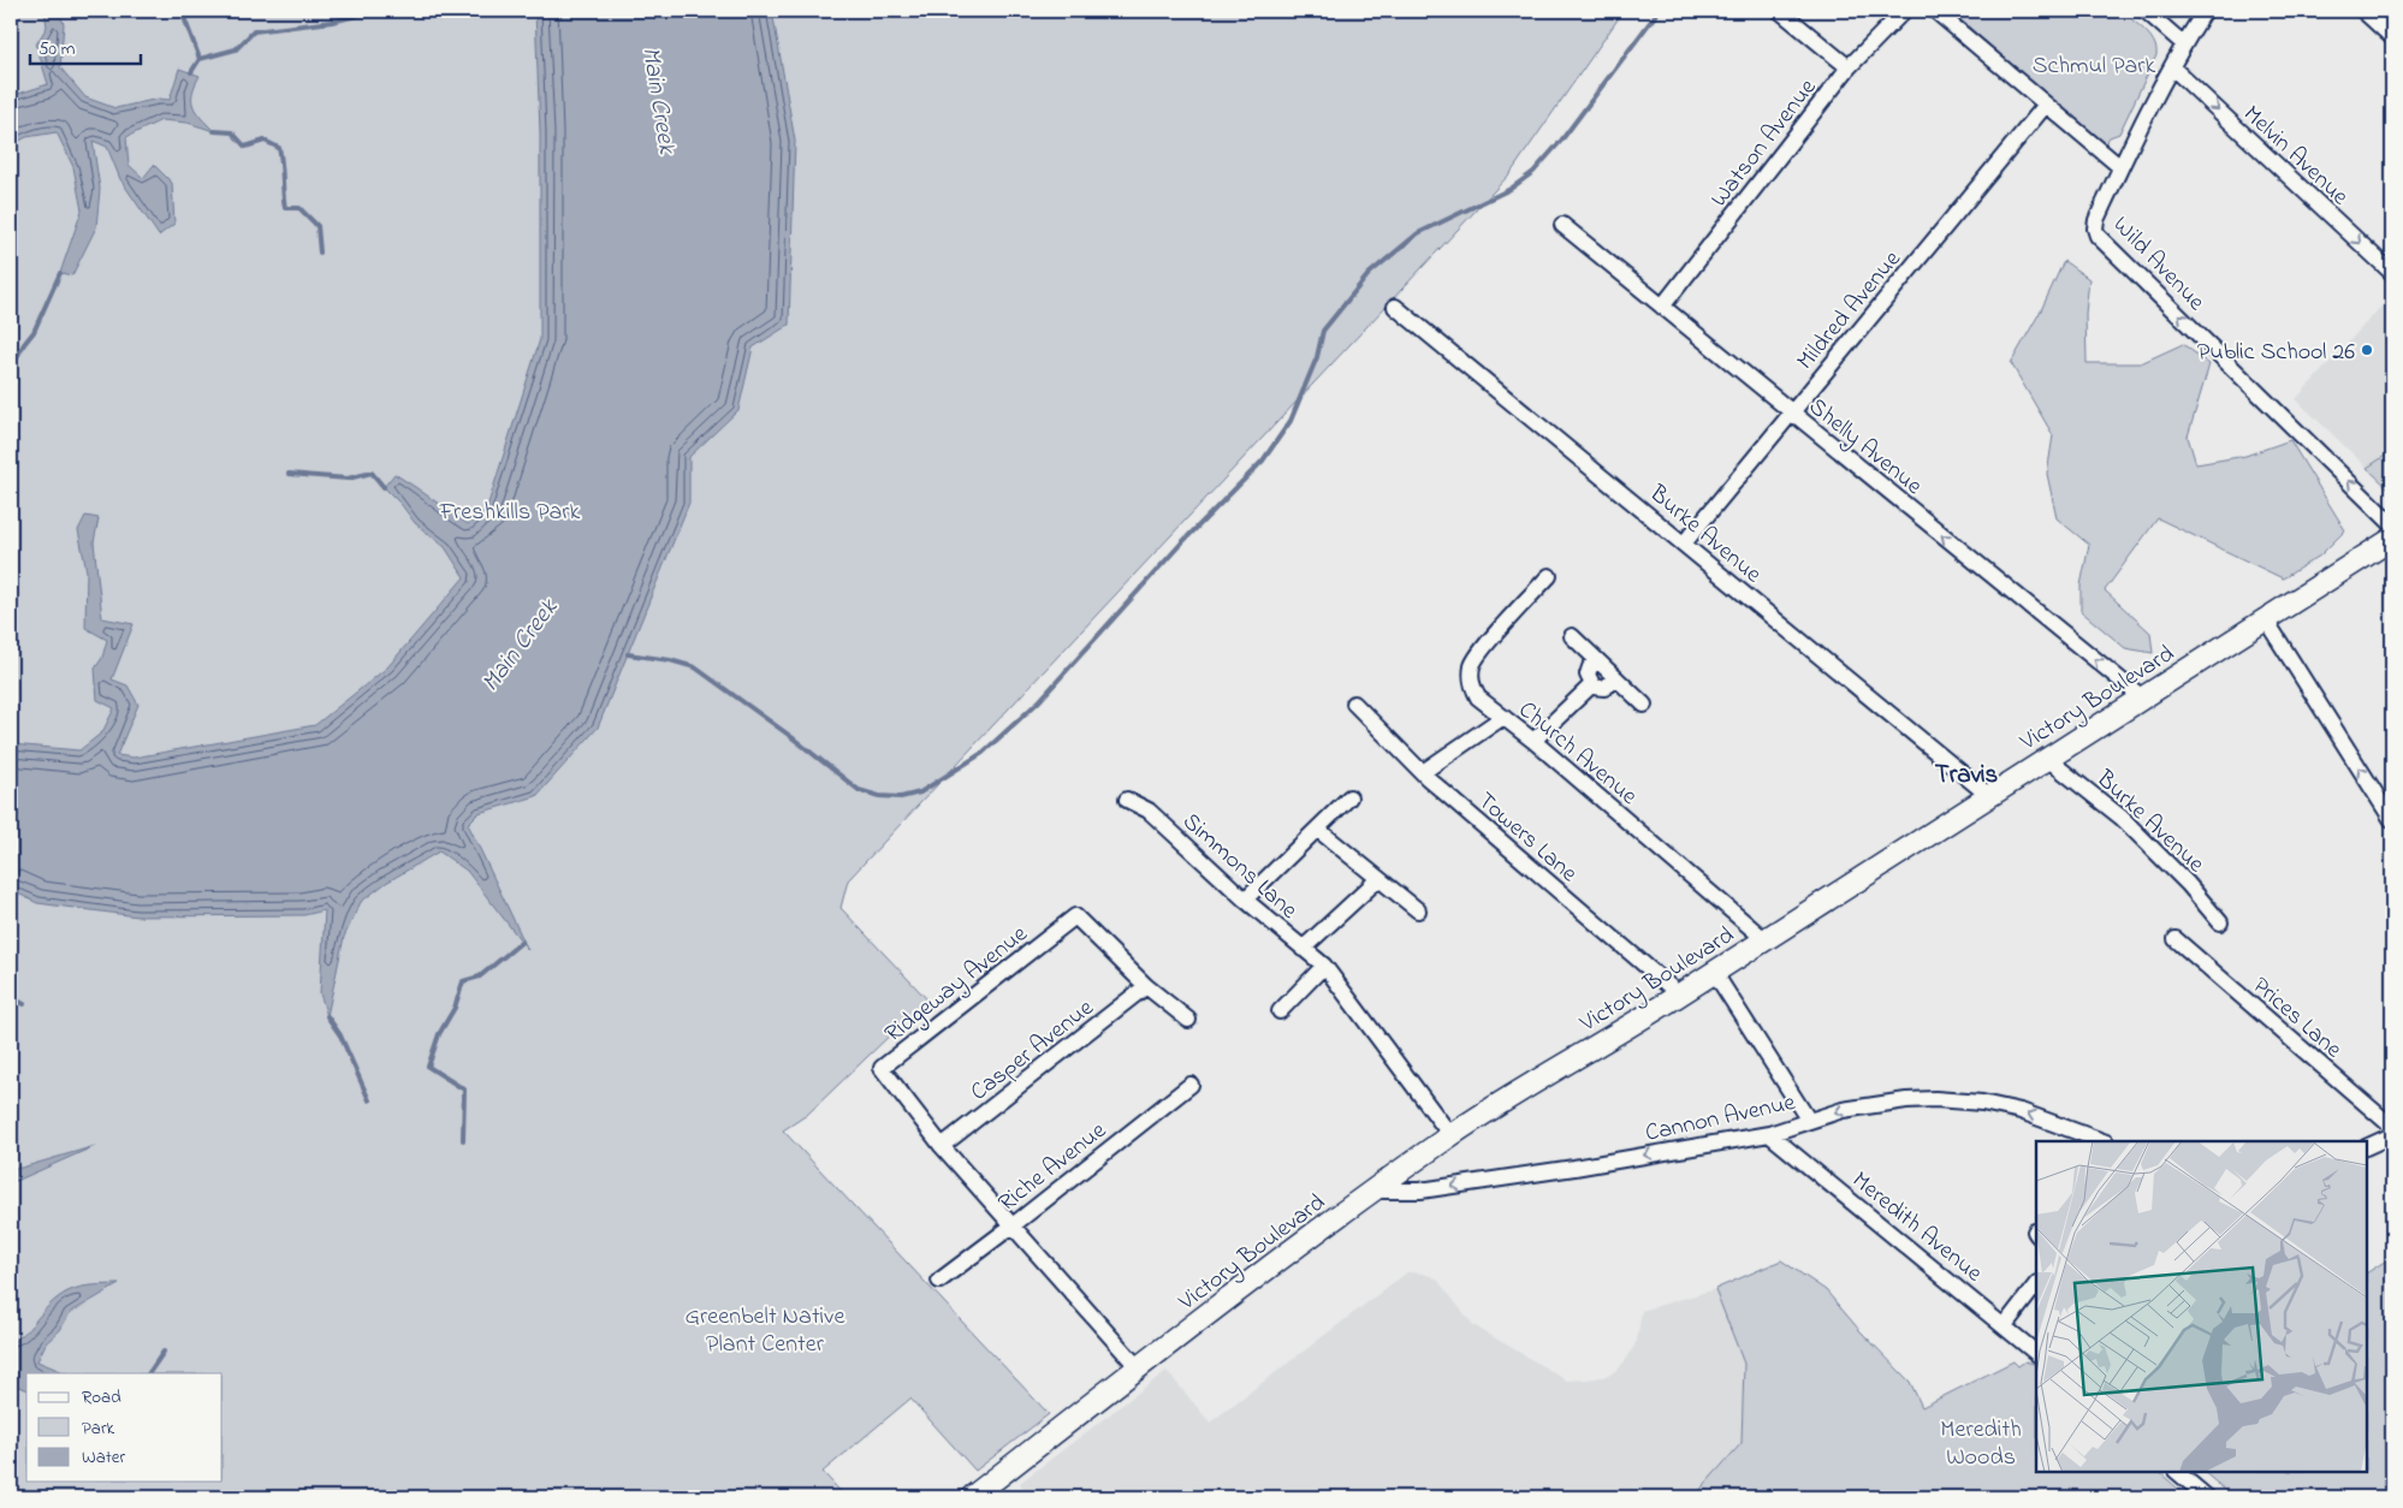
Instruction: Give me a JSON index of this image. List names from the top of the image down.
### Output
{
  "streets": {
    "main road": ["Victory Boulevard"],
    "street": [
      "Watson Avenue",
      "Melvin Avenue",
      "Wild Avenue",
      "Mildred Avenue",
      "Shelly Avenue",
      "Burke Avenue",
      "Church Avenue",
      "Towers Lane",
      "Simmons Lane",
      "Ridgeway Avenue",
      "Prices Lane",
      "Casper Avenue",
      "Cannon Avenue",
      "Riche Avenue",
      "Meredith Avenue"
    ]
  },
  "crossings": [
    ["Watson Avenue", "Shelly Avenue"],
    ["Melvin Avenue", "Wild Avenue"],
    ["Mildred Avenue", "Shelly Avenue"],
    ["Mildred Avenue", "Burke Avenue"],
    ["Shelly Avenue", "Victory Boulevard"],
    ["Burke Avenue", "Victory Boulevard"],
    ["Victory Boulevard", "Church Avenue"],
    ["Victory Boulevard", "Towers Lane"],
    ["Victory Boulevard", "Simmons Lane"],
    ["Victory Boulevard", "Ridgeway Avenue"],
    ["Victory Boulevard", "Cannon Avenue"],
    ["Ridgeway Avenue", "Casper Avenue"],
    ["Ridgeway Avenue", "Riche Avenue"],
    ["Cannon Avenue", "Meredith Avenue"]
  ],
  "one_way": [
    "Melvin Avenue",
    "Wild Avenue",
    "Shelly Avenue",
    "Cannon Avenue"
  ],
  "districts": ["Travis"],
  "water": ["Main Creek"],
  "parks": [
    "Schmul Park",
    "Freshkills Park",
    "Greenbelt Native Plant Center",
    "Meredith Woods"
  ],
  "places": ["Public School 26"],
  "legend": ["Road", "Park", "Water"],
  "scale_bar": "50 m"
}
